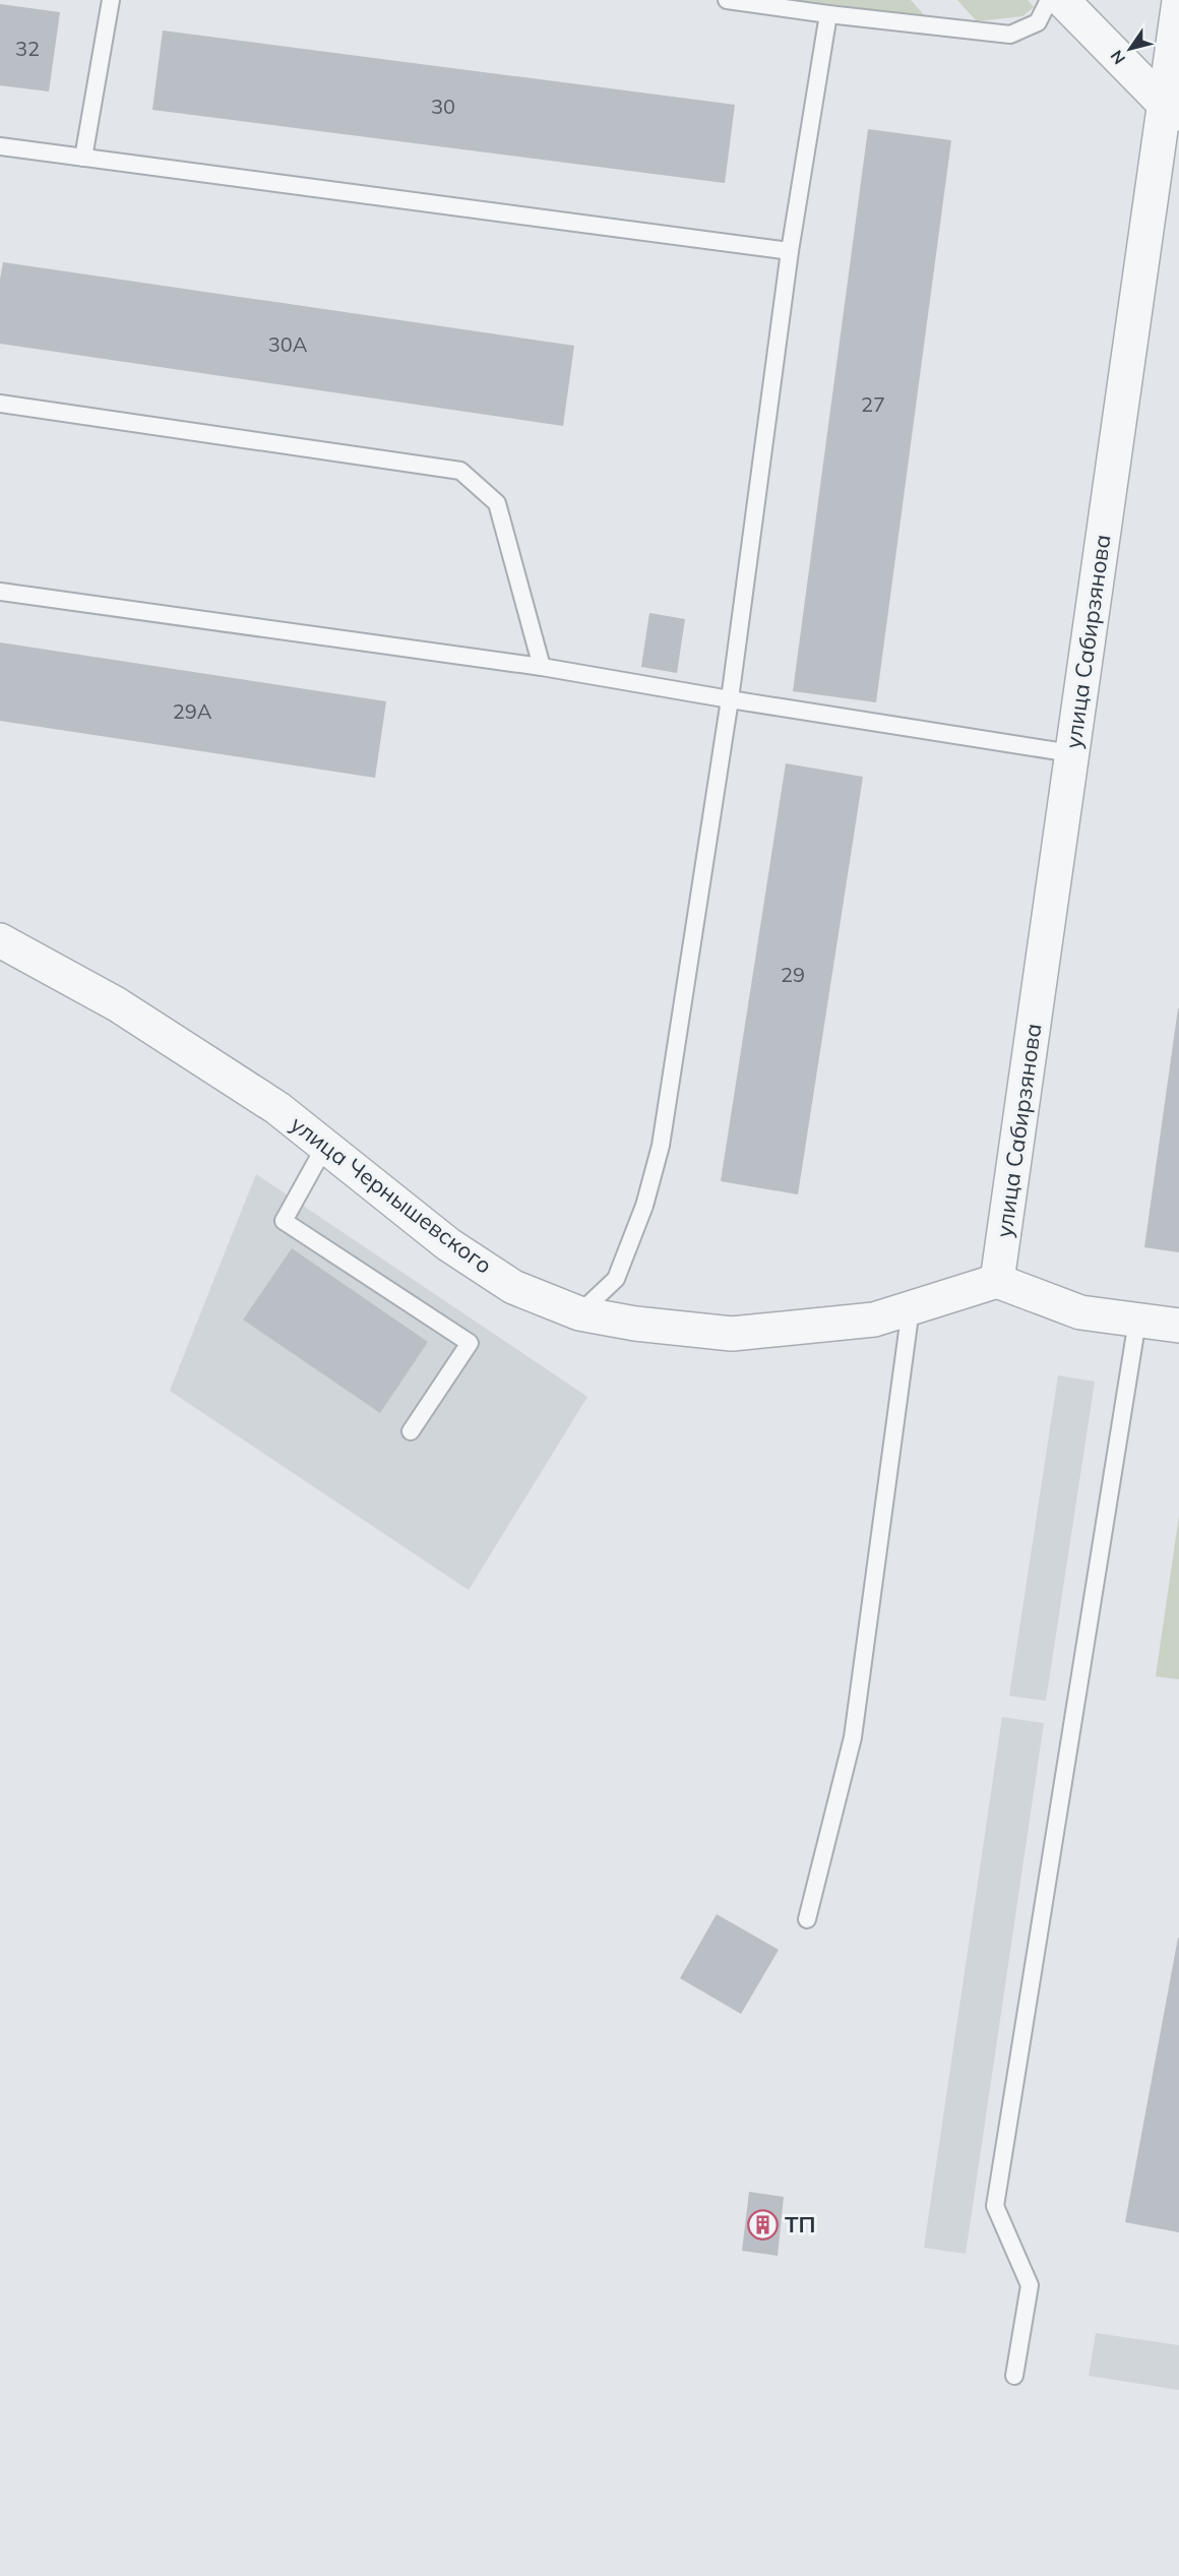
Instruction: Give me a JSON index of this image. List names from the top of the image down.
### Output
{
  "streets": {
    "street": ["улица Сабирзянова", "улица Чернышевского"]
  },
  "crossings": [
    ["улица Сабирзянова", "улица Чернышевского"]
  ],
  "places": {
    "building": ["ТП"]
  },
  "house_numbers": [
    "32",
    "30",
    "30А",
    "27",
    "29А",
    "29"
  ],
  "north": "bottom left"
}
